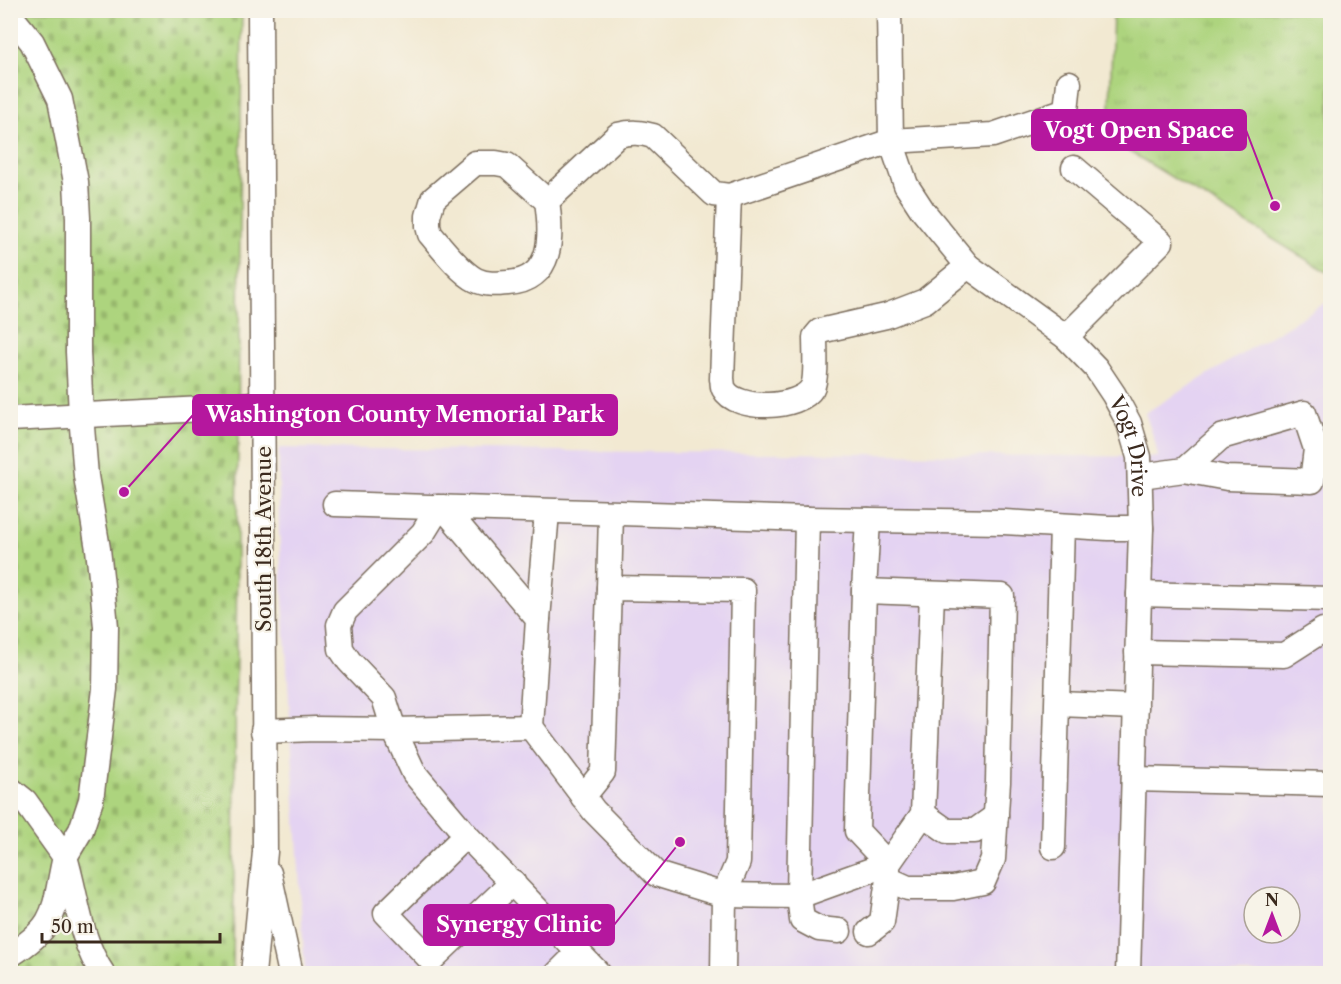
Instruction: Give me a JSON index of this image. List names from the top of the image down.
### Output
{
  "streets": {
    "street": ["Vogt Drive", "South 18th Avenue"]
  },
  "places": ["Vogt Open Space", "Washington County Memorial Park", "Synergy Clinic"],
  "scale_bar": "50 m",
  "north": "top"
}
